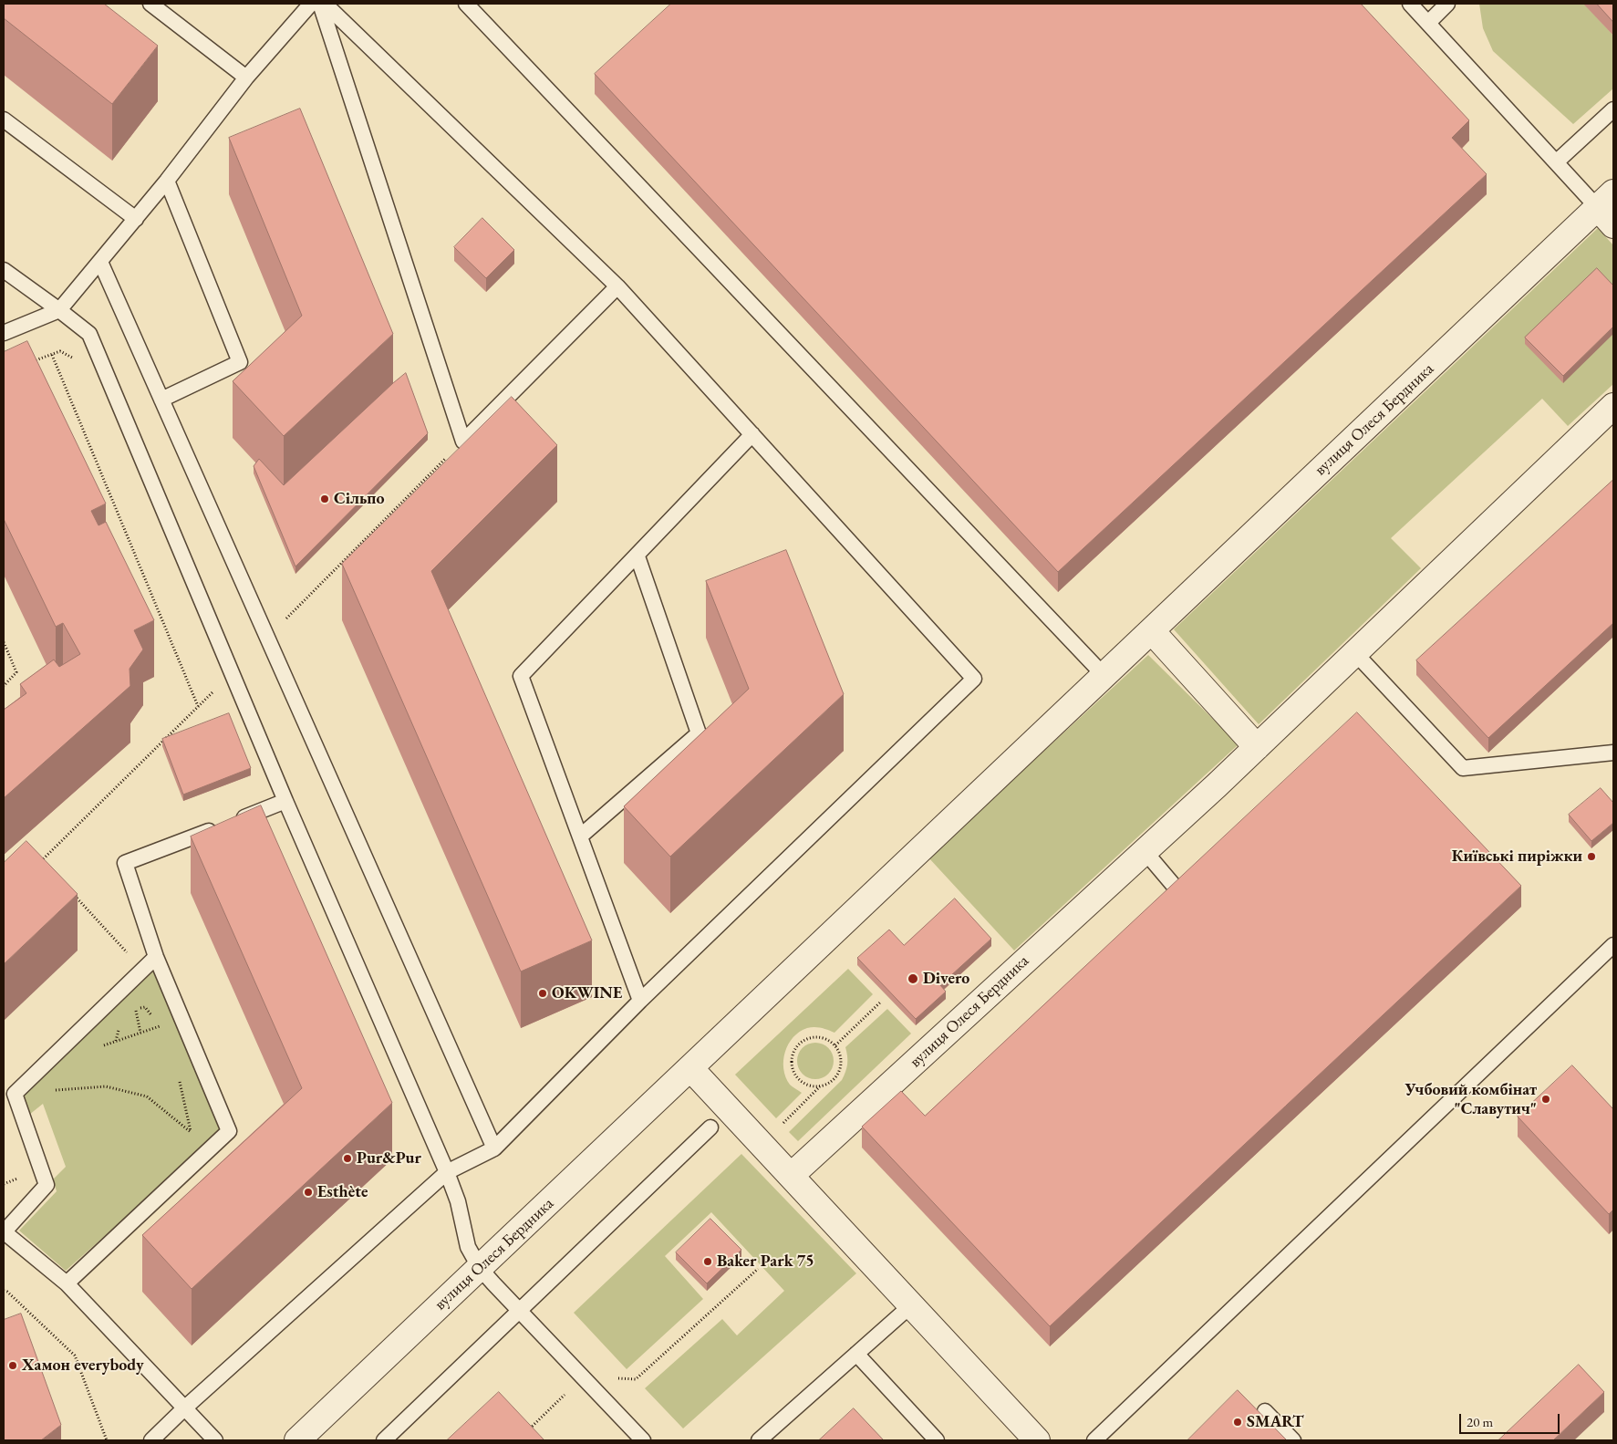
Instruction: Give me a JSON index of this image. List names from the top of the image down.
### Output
{
  "streets": {
    "street": ["вулиця Олеся Бердника"]
  },
  "places": [
    "Сільпо",
    "Київські пиріжки",
    "Divero",
    "OKWINE",
    "Учбовий комбінат \"Славутич\"",
    "Pur&Pur",
    "Esthète",
    "Baker Park 75",
    "Хамон everybody",
    "SMART"
  ],
  "scale_bar": "20 m"
}
